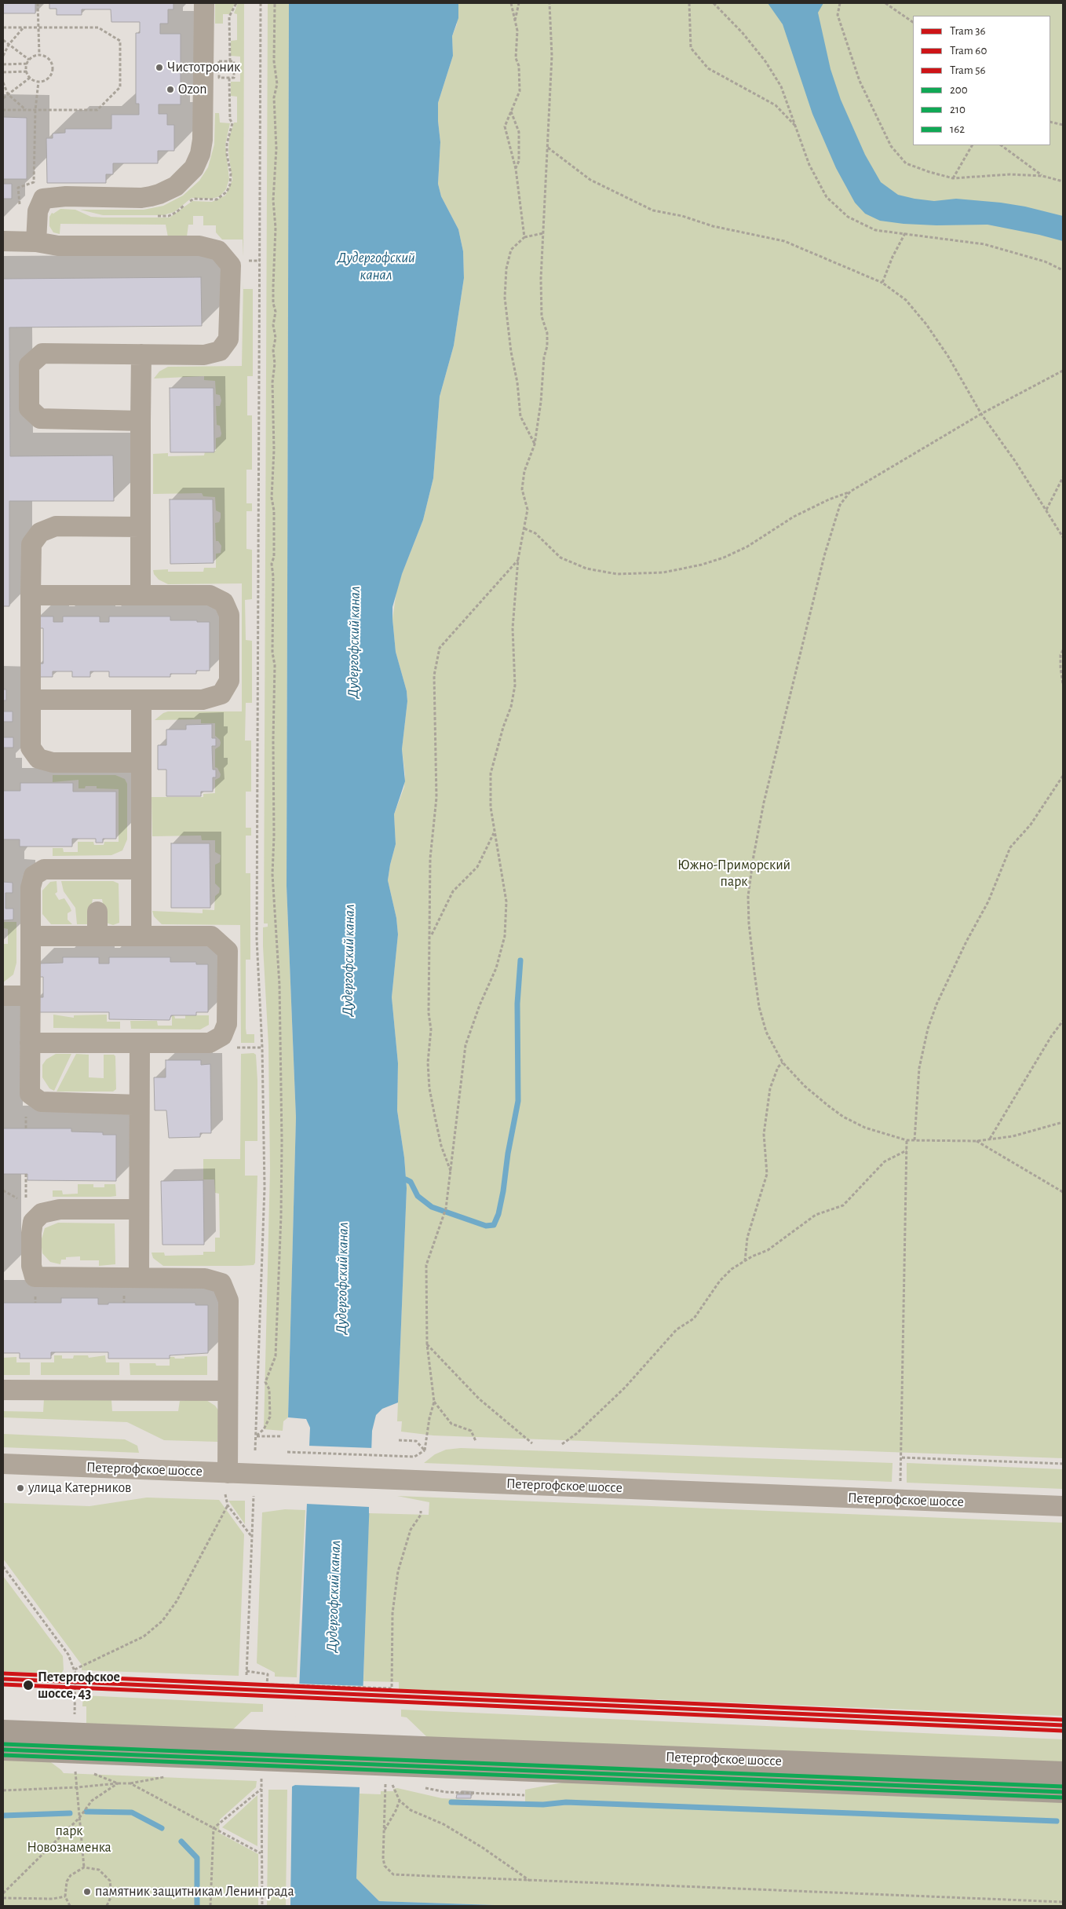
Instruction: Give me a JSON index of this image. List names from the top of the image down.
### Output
{
  "streets": {
    "main road": ["Петергофское шоссе"]
  },
  "water": ["Дудергофский канал"],
  "parks": ["Южно-Приморский парк", "парк Новознаменка"],
  "places": [
    "Чистотроник",
    "Ozon",
    "улица Катерников",
    "Петергофское шоссе, 43",
    "памятник защитникам Ленинграда"
  ],
  "lines": [
    "tram line 56",
    "tram line 36",
    "tram line 60",
    "transit line 162",
    "transit line 200",
    "transit line 210"
  ],
  "legend": [
    "Tram 36",
    "Tram 60",
    "Tram 56",
    "200",
    "210",
    "162"
  ]
}
